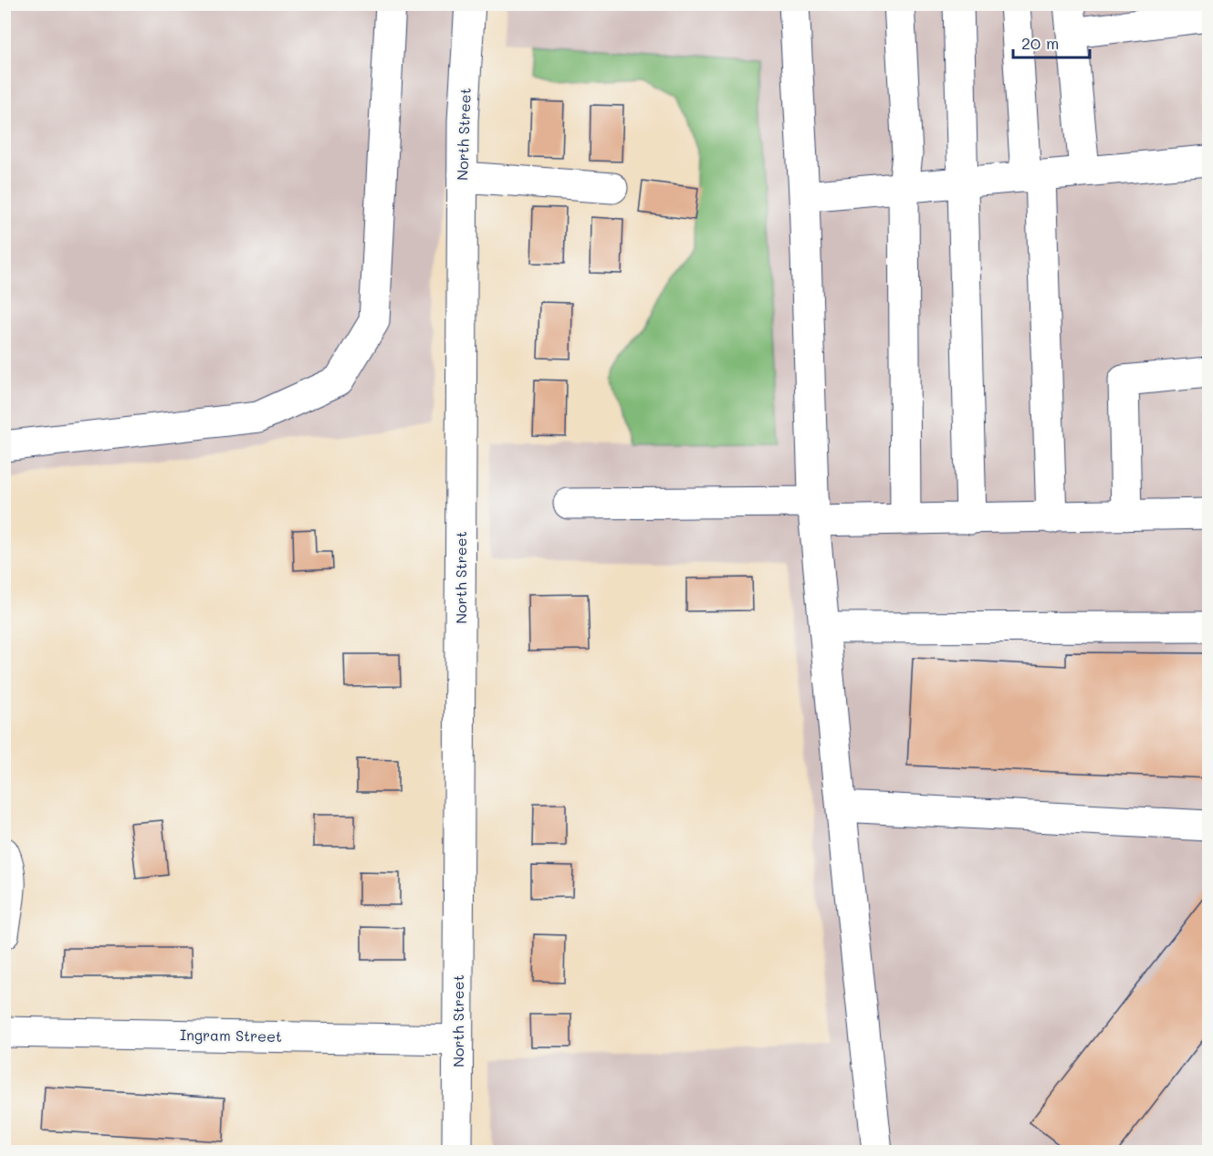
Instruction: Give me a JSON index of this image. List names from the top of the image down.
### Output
{
  "streets": {
    "street": ["North Street", "Ingram Street"]
  },
  "crossings": [
    ["North Street", "Ingram Street"]
  ],
  "scale_bar": "20 m"
}
